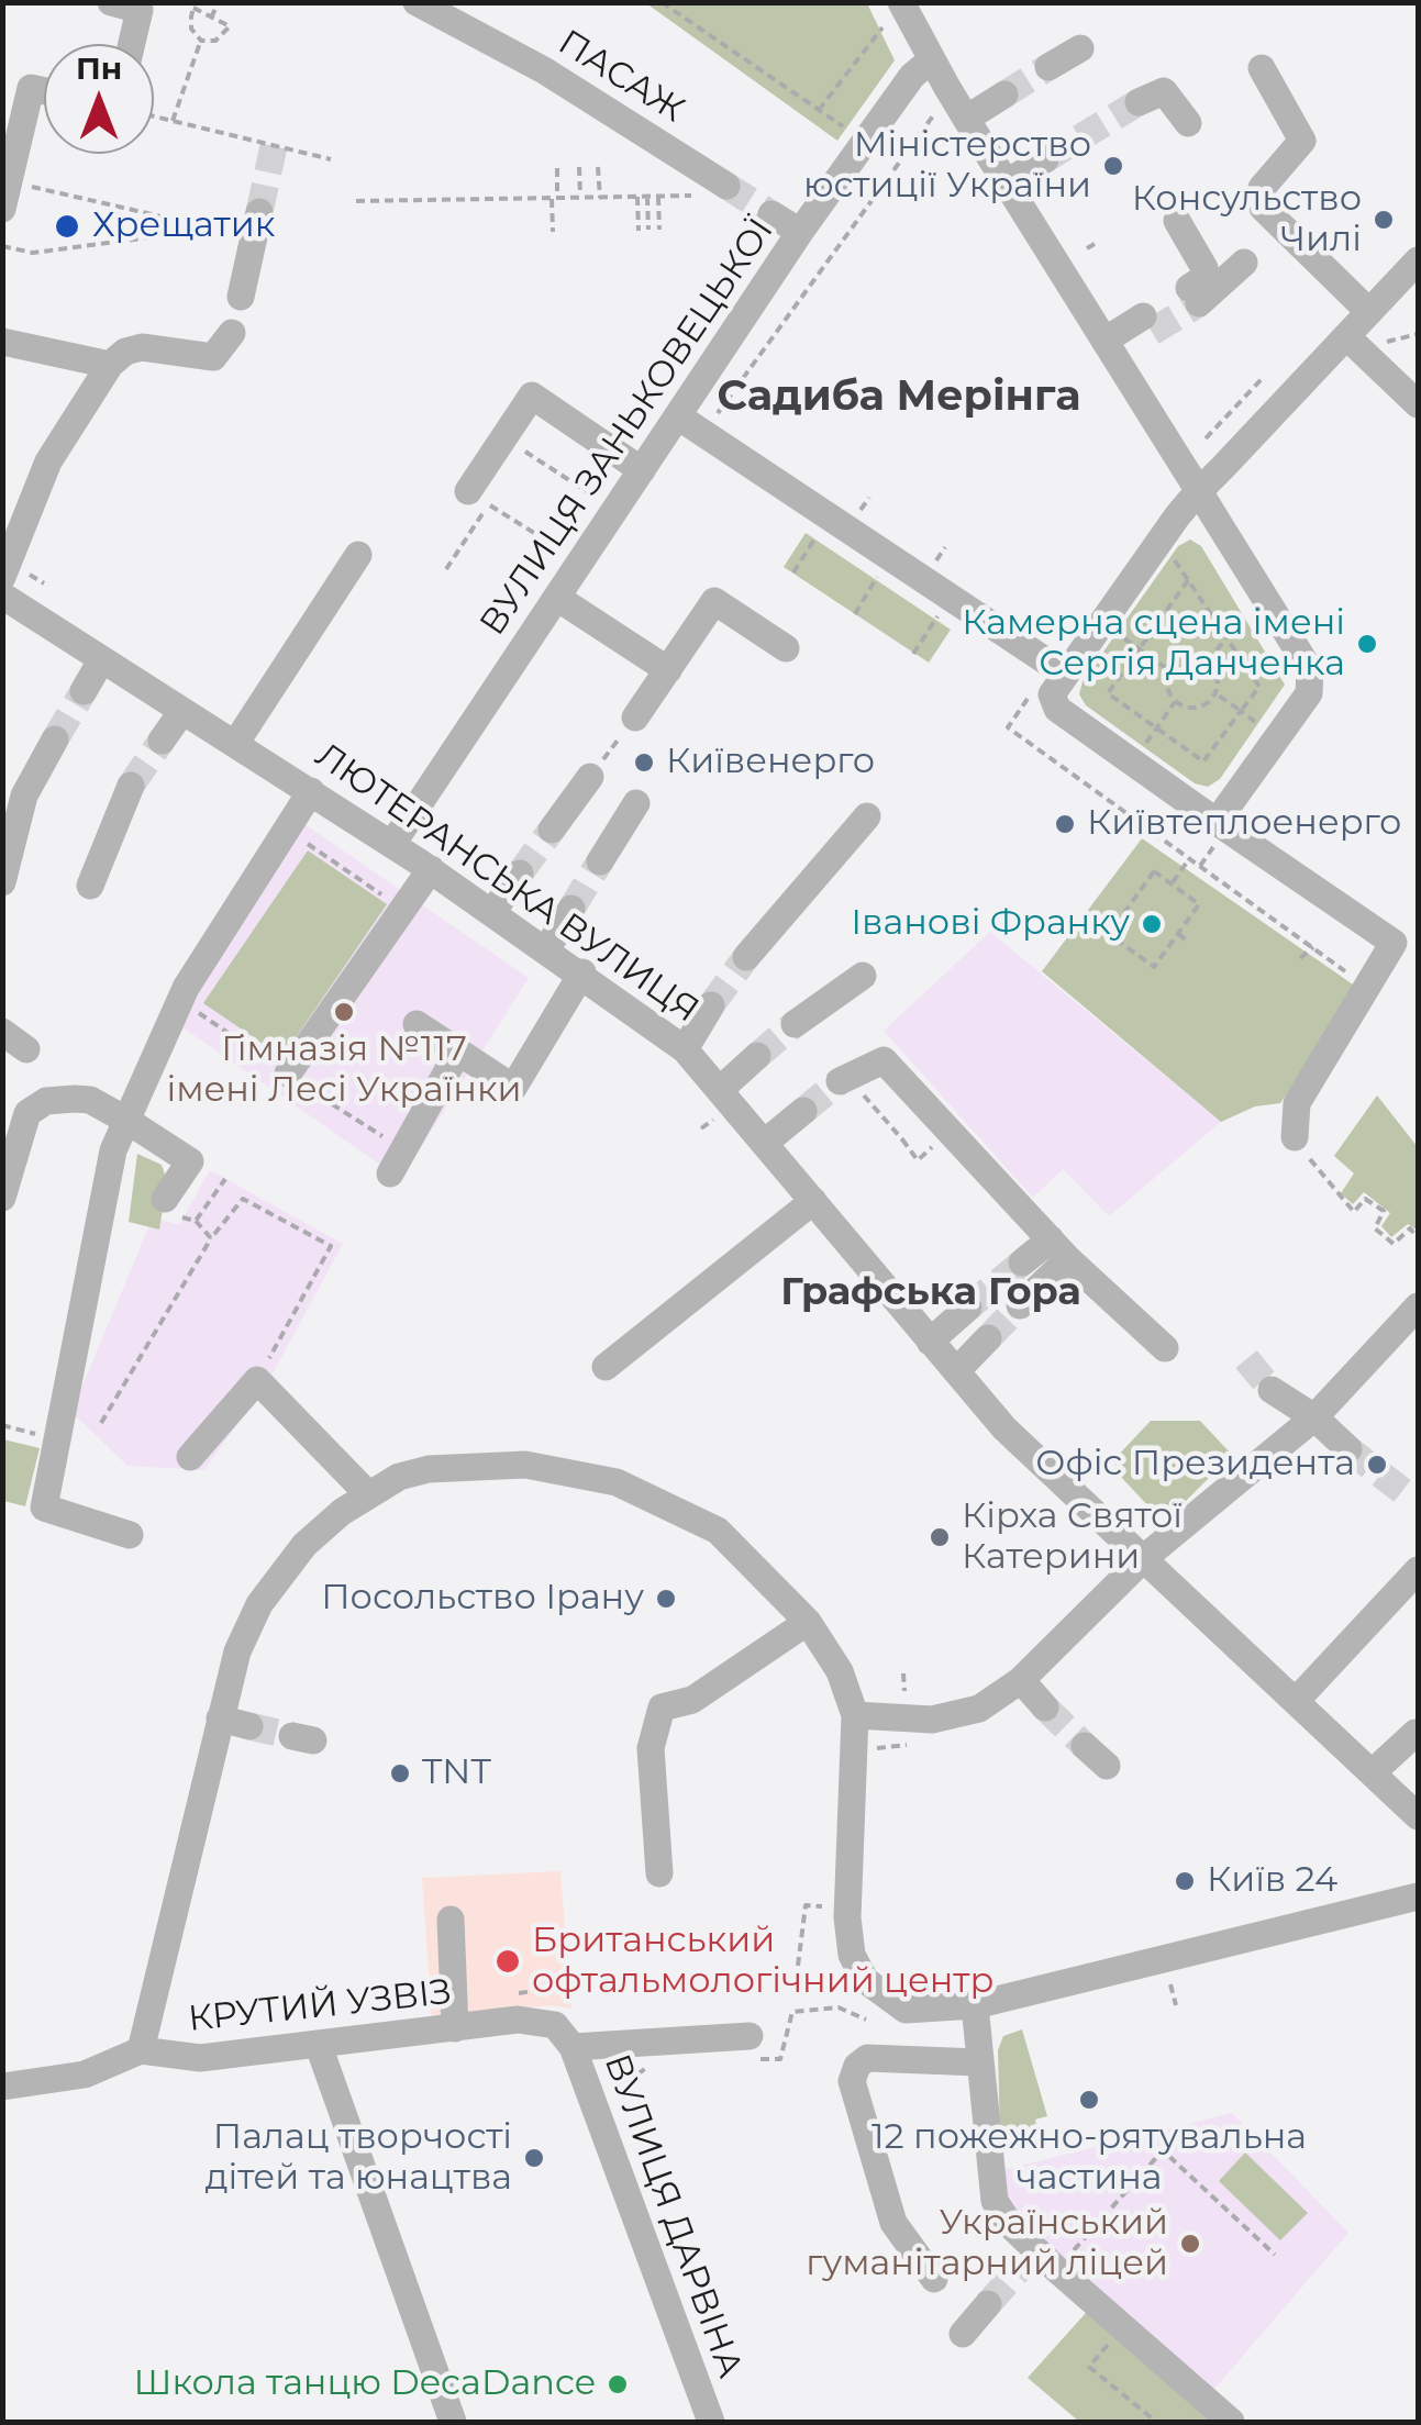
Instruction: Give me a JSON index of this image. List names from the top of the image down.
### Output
{
  "streets": {
    "street": [
      "ПАСАЖ",
      "ВУЛИЦЯ ЗАНЬКОВЕЦЬКОЇ",
      "ЛЮТЕРАНСЬКА ВУЛИЦЯ",
      "КРУТИЙ УЗВІЗ",
      "ВУЛИЦЯ ДАРВІНА"
    ]
  },
  "crossings": [
    ["ВУЛИЦЯ ЗАНЬКОВЕЦЬКОЇ", "ЛЮТЕРАНСЬКА ВУЛИЦЯ"],
    ["КРУТИЙ УЗВІЗ", "ВУЛИЦЯ ДАРВІНА"]
  ],
  "districts": ["Садиба Мерінга", "Графська Гора"],
  "places": [
    "Міністерство юстиції України",
    "Консульство Чилі",
    "Хрещатик",
    "Камерна сцена імені Сергія Данченка",
    "Київенерго",
    "Київтеплоенерго",
    "Іванові Франку",
    "Гімназія №117 імені Лесі Українки",
    "Офіс Президента",
    "Кірха Святої Катерини",
    "Посольство Ірану",
    "TNT",
    "Київ 24",
    "Британський офтальмологічний центр",
    "12 пожежно-рятувальна частина",
    "Палац творчості дітей та юнацтва",
    "Український гуманітарний ліцей",
    "Школа танцю DecaDance"
  ],
  "north": "top"
}
